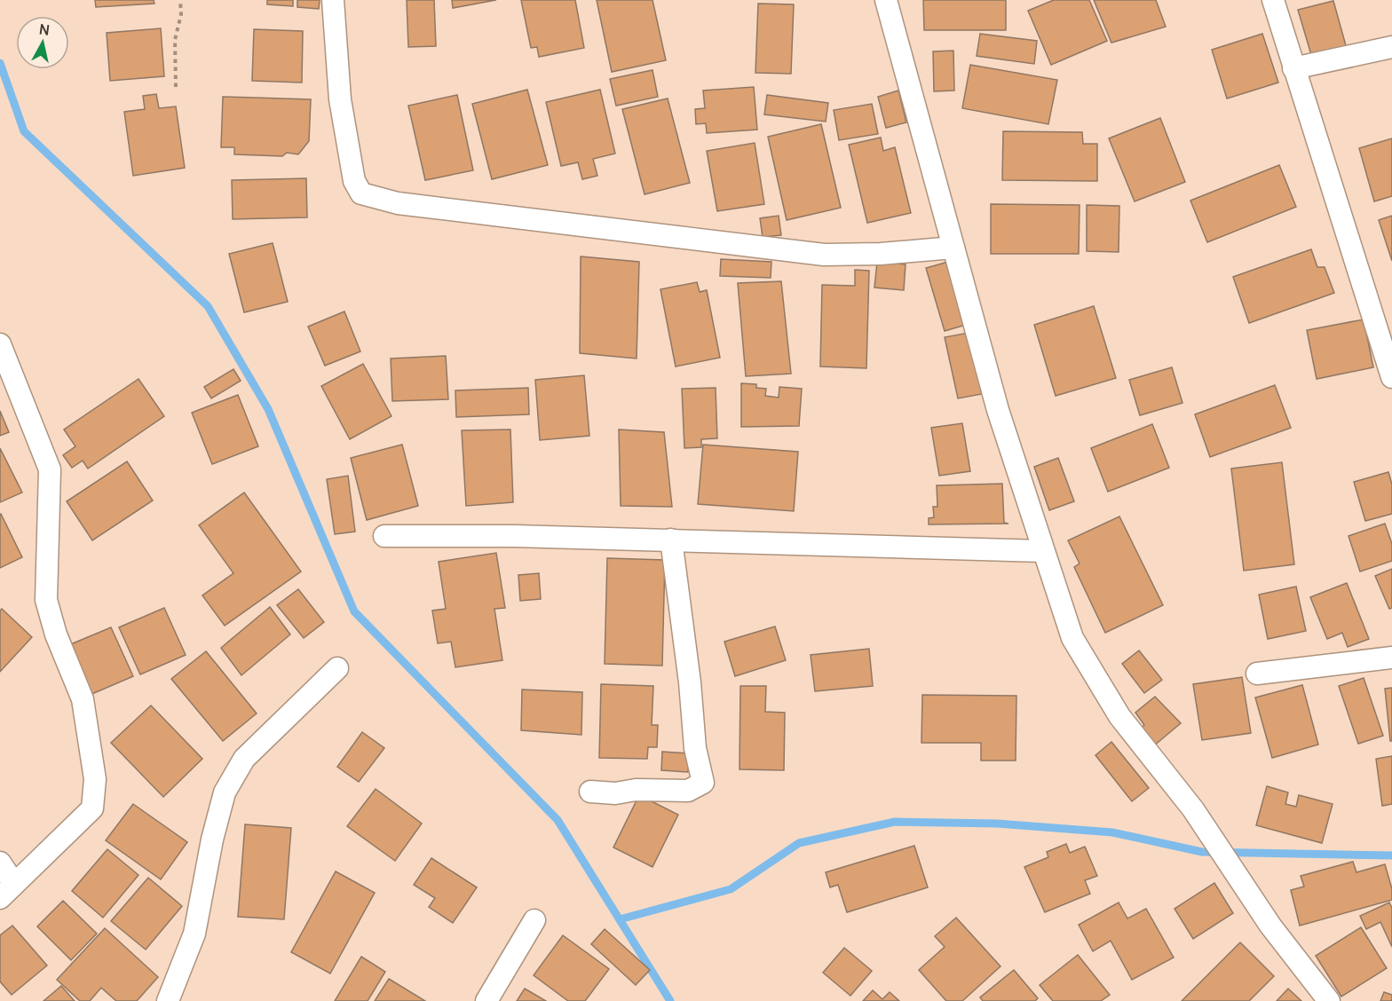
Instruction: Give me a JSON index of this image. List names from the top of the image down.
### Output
{
  "north": "top"
}
